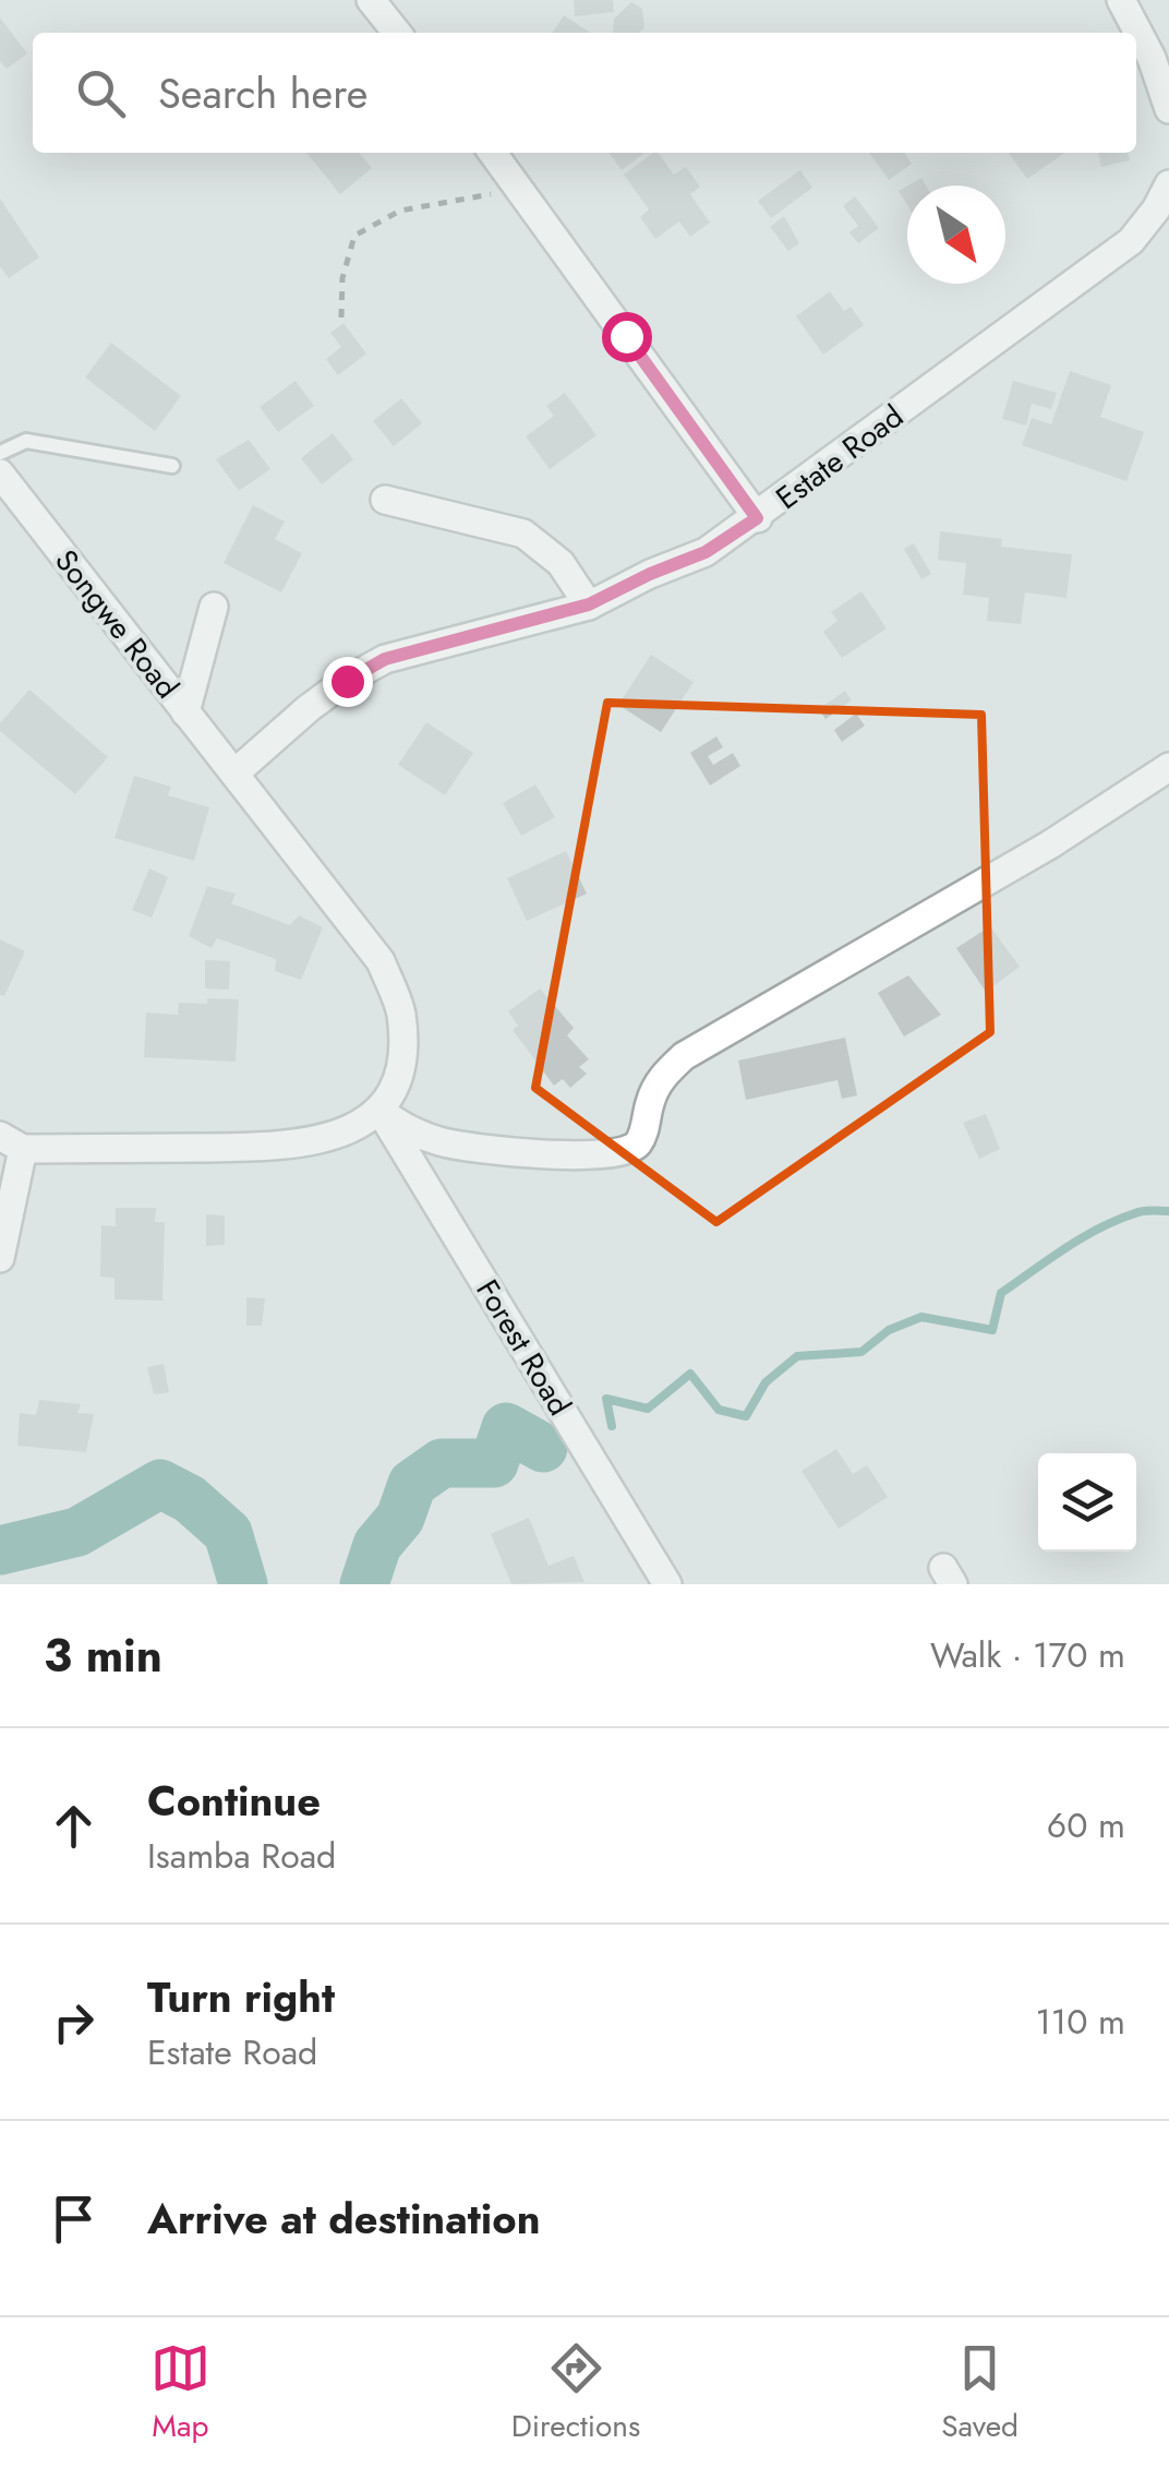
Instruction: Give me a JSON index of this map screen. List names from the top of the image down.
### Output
{
  "streets": {
    "street": ["Estate Road", "Songwe Road", "Forest Road"]
  },
  "crossings": [
    ["Estate Road", "Songwe Road"],
    ["Songwe Road", "Forest Road"]
  ],
  "north": "bottom right",
  "page": {
    "search": "Search here",
    "heading": ["3 min", "Walk · 170 m"],
    "list": [
      ["Continue", "Isamba Road", "60 m"],
      ["Turn right", "Estate Road", "110 m"],
      "Arrive at destination"
    ],
    "nav": ["Map", "Directions", "Saved"]
  }
}
